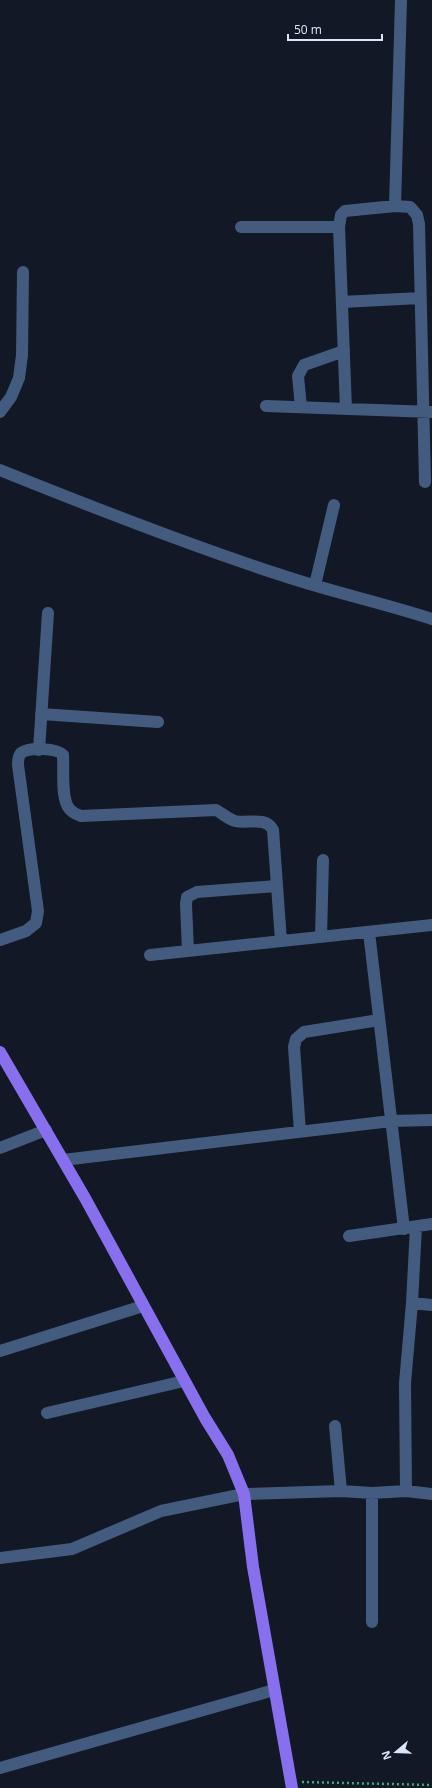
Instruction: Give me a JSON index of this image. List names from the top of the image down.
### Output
{
  "scale_bar": "50 m",
  "north": "left"
}
